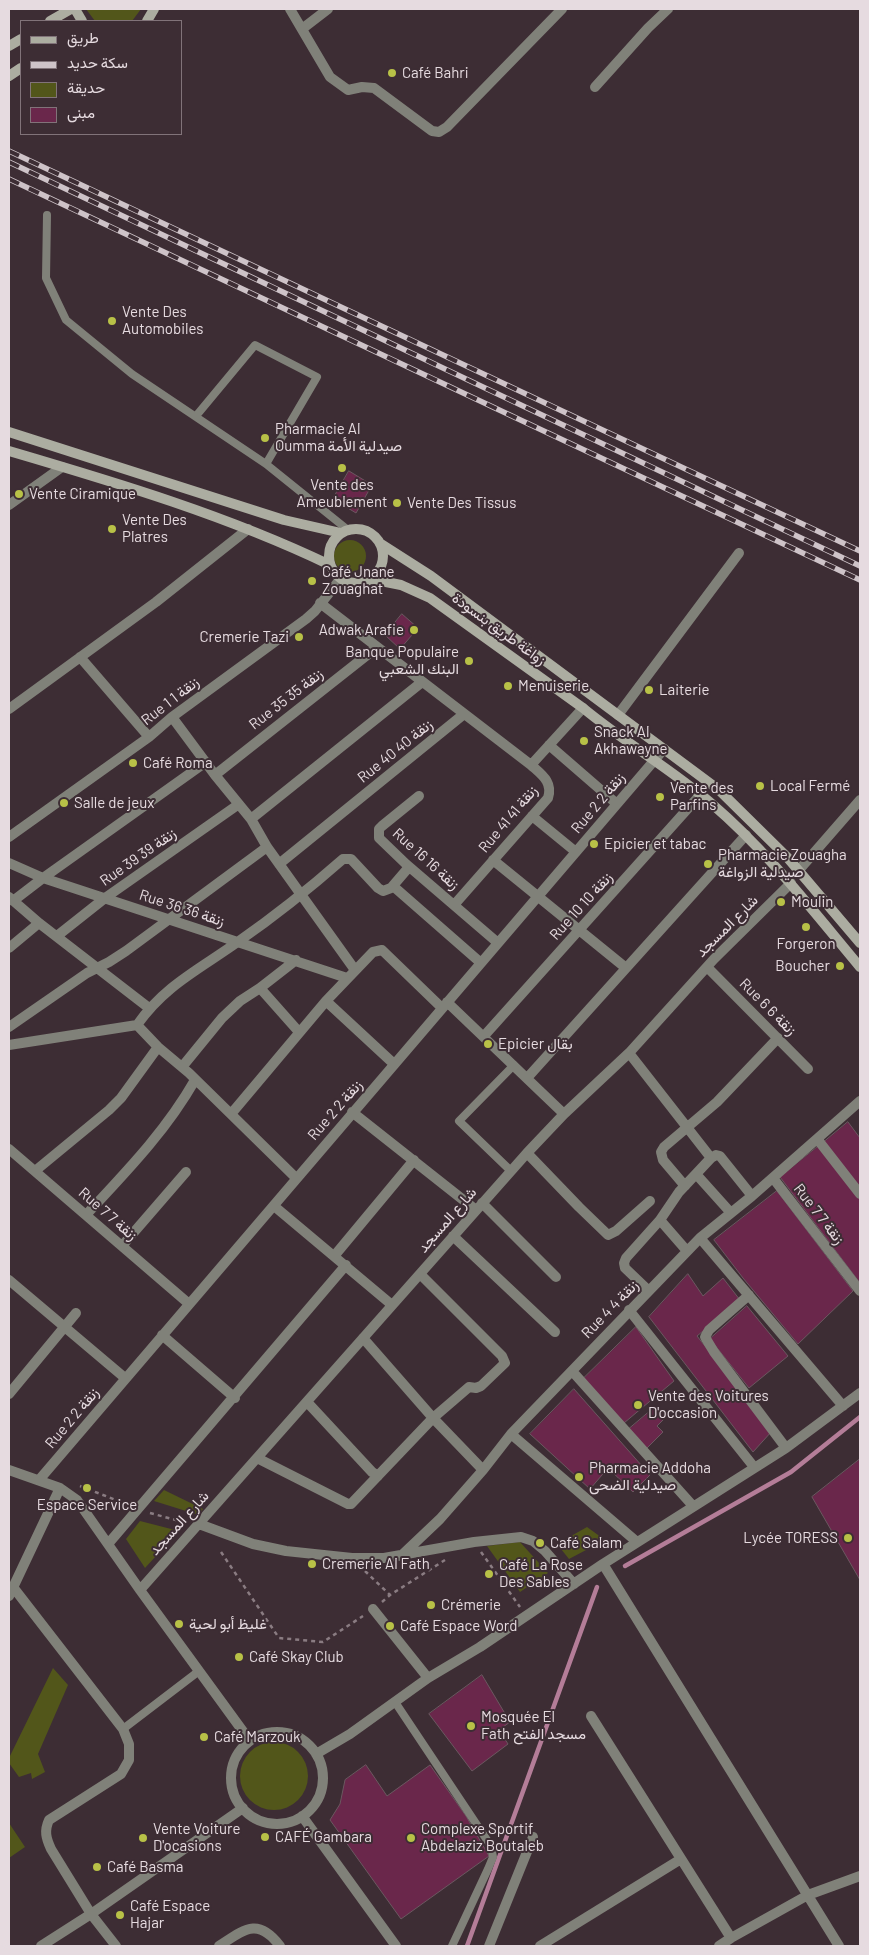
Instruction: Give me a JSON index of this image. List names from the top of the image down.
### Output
{
  "streets": {
    "main road": ["زواغة طريق بنسودة"],
    "street": [
      "Rue 35 زنقة 35",
      "Rue 1 زنقة 1",
      "Rue 40 زنقة 40",
      "Rue 2 زنقة 2",
      "Rue 41 زنقة 41",
      "Rue 39 زنقة 39",
      "Rue 16 زنقة 16",
      "Rue 10 زنقة 10",
      "Rue 36 زنقة 36",
      "شارع المسجد",
      "Rue 6 زنقة 6",
      "Rue 7 زنقة 7",
      "Rue 4 زنقة 4"
    ]
  },
  "crossings": [
    ["زواغة طريق بنسودة", "Rue 1 زنقة 1"],
    ["زواغة طريق بنسودة", "Rue 2 زنقة 2"],
    ["زواغة طريق بنسودة", "Rue 41 زنقة 41"],
    ["زواغة طريق بنسودة", "Rue 10 زنقة 10"],
    ["زواغة طريق بنسودة", "شارع المسجد"],
    ["Rue 2 زنقة 2", "Rue 16 زنقة 16"],
    ["Rue 2 زنقة 2", "Rue 7 زنقة 7"],
    ["Rue 41 زنقة 41", "Rue 16 زنقة 16"],
    ["Rue 39 زنقة 39", "Rue 36 زنقة 36"],
    ["شارع المسجد", "Rue 6 زنقة 6"],
    ["Rue 7 زنقة 7", "Rue 4 زنقة 4"]
  ],
  "places": [
    "Café Bahri",
    "Vente Des Automobiles",
    "Pharmacie Al Oumma صيدلية الأمة",
    "Vente des Ameublement",
    "Vente Ciramique",
    "Vente Des Tissus",
    "Vente Des Platres",
    "Café Jnane Zouaghat",
    "Adwak Arafie",
    "Cremerie Tazi",
    "Banque Populaire البنك الشعبي",
    "Menuiserie",
    "Laiterie",
    "Snack Al Akhawayne",
    "Café Roma",
    "Local Fermé",
    "Vente des Parfins",
    "Salle de jeux",
    "Epicier et tabac",
    "Pharmacie Zouagha صيدلية الزواغة",
    "Moulin",
    "Forgeron",
    "Boucher",
    "Epicier بقال",
    "Vente des Voitures D'occasion",
    "Pharmacie Addoha صيدلية الضحى",
    "Espace Service",
    "Lycée TORESS",
    "Café Salam",
    "Cremerie Al Fath",
    "Café La Rose Des Sables",
    "Crémerie",
    "غليظ أبو لحية",
    "Café Espace Word",
    "Café Skay Club",
    "Mosquée El Fath مسجد الفتح",
    "Café Marzouk",
    "CAFÉ Gambara",
    "Vente Voiture D'ocasions",
    "Complexe Sportif Abdelaziz Boutaleb",
    "Café Basma",
    "Café Espace Hajar"
  ],
  "legend": [
    "طريق",
    "سكة حديد",
    "حديقة",
    "مبنى"
  ]
}
